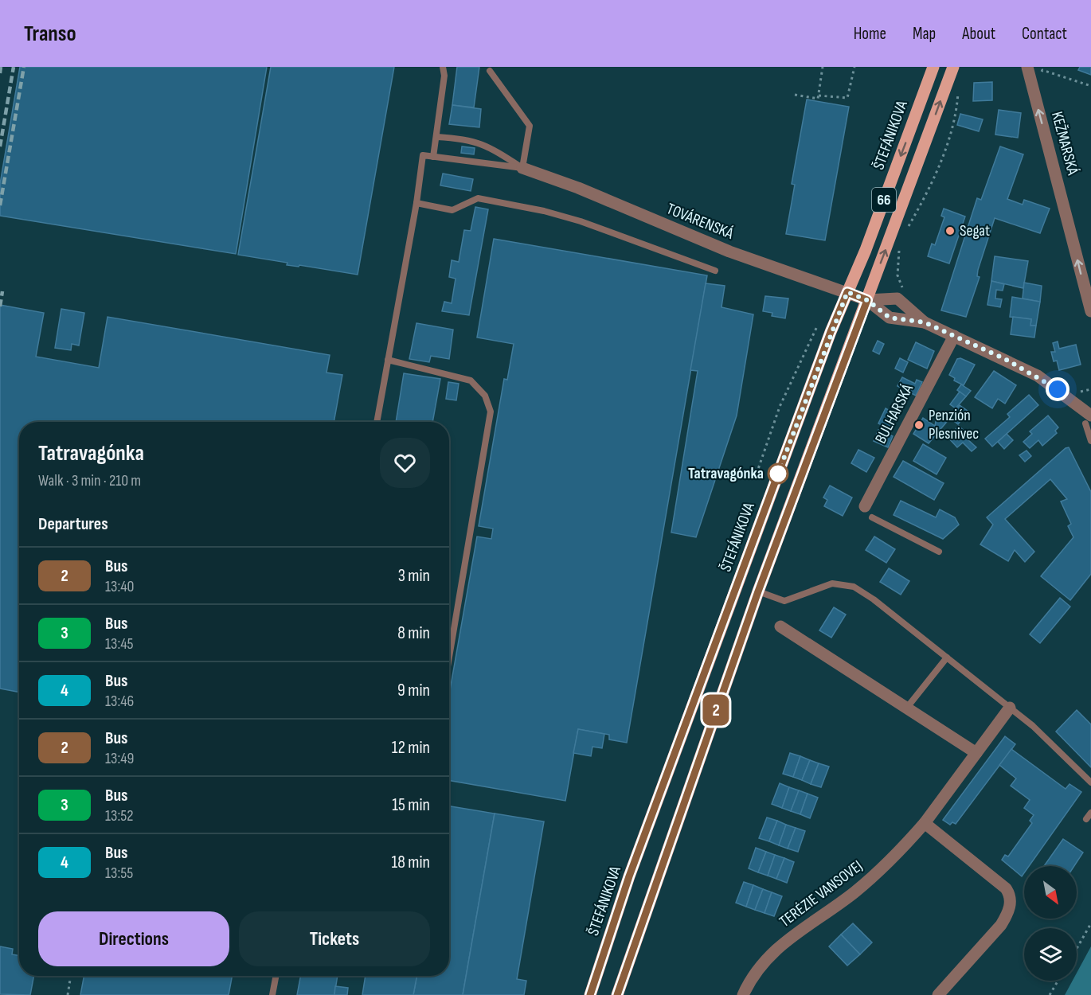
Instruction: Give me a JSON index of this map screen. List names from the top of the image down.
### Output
{
  "streets": {
    "main road": ["ŠTEFÁNIKOVA", "66"],
    "street": [
      "KEŽMARSKÁ",
      "TOVÁRENSKÁ",
      "BULHARSKÁ",
      "TERÉZIE VANSOVEJ"
    ]
  },
  "crossings": [
    ["ŠTEFÁNIKOVA", "TOVÁRENSKÁ"],
    ["66", "TOVÁRENSKÁ"],
    ["TOVÁRENSKÁ", "BULHARSKÁ"]
  ],
  "one_way": ["KEŽMARSKÁ"],
  "places": ["Segat", "Penzión Plesnivec", "Tatravagónka"],
  "lines": ["bus line 2"],
  "north": "bottom right",
  "page": {
    "header": "Transo",
    "nav": [
      "Home",
      "Map",
      "About",
      "Contact"
    ],
    "on_map": "2",
    "heading": [
      ["Tatravagónka", "Walk · 3 min · 210 m"],
      "Departures"
    ],
    "list": [
      {
        "mark": "2",
        "name": "Bus",
        "note": "13:40",
        "value": "3 min"
      },
      {
        "mark": "3",
        "name": "Bus",
        "note": "13:45",
        "value": "8 min"
      },
      {
        "mark": "4",
        "name": "Bus",
        "note": "13:46",
        "value": "9 min"
      },
      {
        "mark": "2",
        "name": "Bus",
        "note": "13:49",
        "value": "12 min"
      },
      {
        "mark": "3",
        "name": "Bus",
        "note": "13:52",
        "value": "15 min"
      },
      {
        "mark": "4",
        "name": "Bus",
        "note": "13:55",
        "value": "18 min"
      }
    ],
    "buttons": ["Directions", "Tickets"]
  }
}
